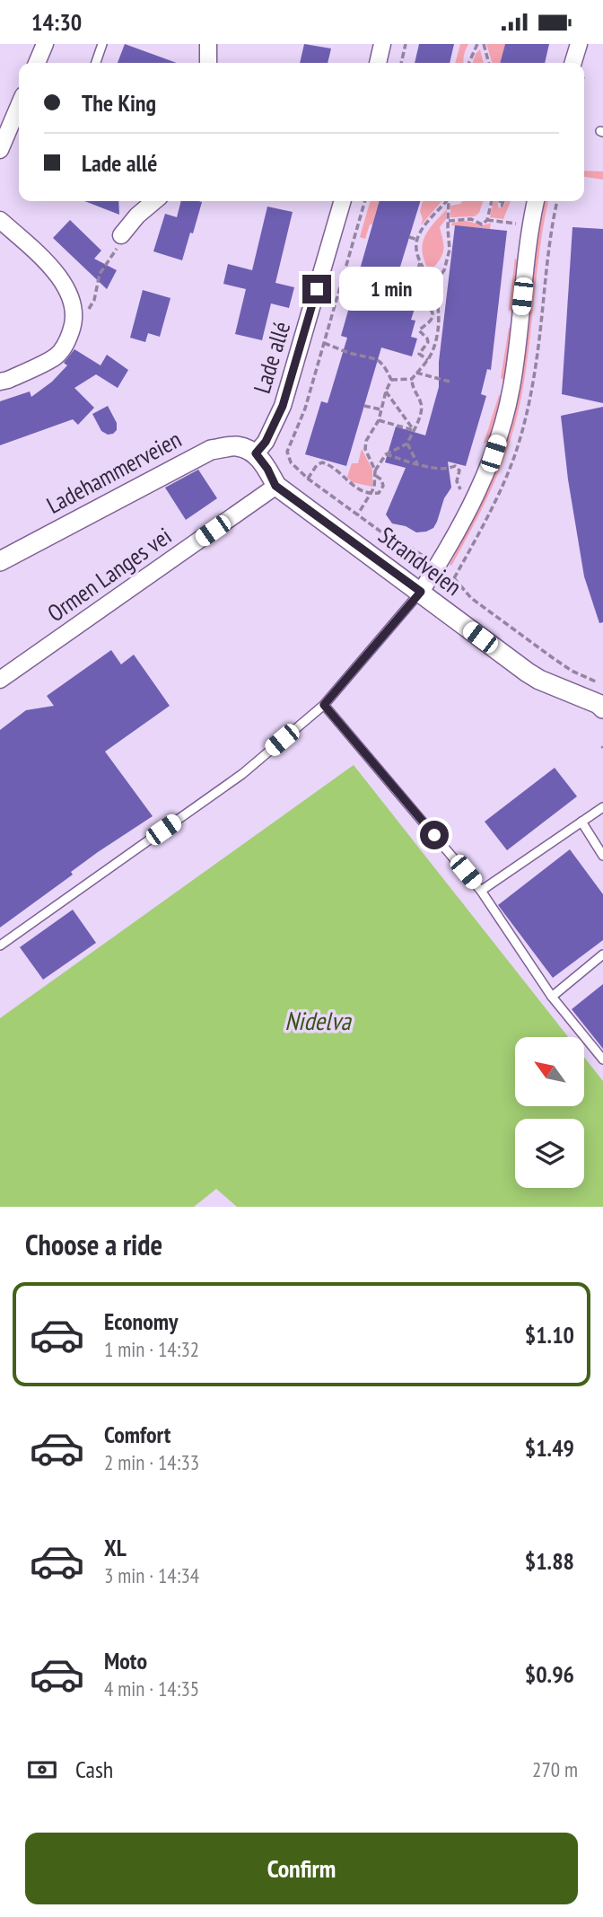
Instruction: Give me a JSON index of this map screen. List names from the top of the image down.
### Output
{
  "streets": {
    "street": [
      "Lade allé",
      "Ladehammerveien",
      "Strandveien",
      "Ormen Langes vei"
    ]
  },
  "crossings": [
    ["Lade allé", "Ladehammerveien"],
    ["Lade allé", "Strandveien"],
    ["Ladehammerveien", "Strandveien"],
    ["Strandveien", "Ormen Langes vei"]
  ],
  "water": ["Nidelva"],
  "north": "top left",
  "page": {
    "status": "14:30",
    "banner": ["The King", "Lade allé"],
    "bubble": "1 min",
    "heading": "Choose a ride",
    "list": [
      {
        "name": "Economy",
        "note": "1 min · 14:32",
        "value": "$1.10"
      },
      {
        "name": "Comfort",
        "note": "2 min · 14:33",
        "value": "$1.49"
      },
      {
        "name": "XL",
        "note": "3 min · 14:34",
        "value": "$1.88"
      },
      {
        "name": "Moto",
        "note": "4 min · 14:35",
        "value": "$0.96"
      }
    ],
    "pay": ["Cash", "270 m"],
    "buttons": "Confirm"
  }
}
